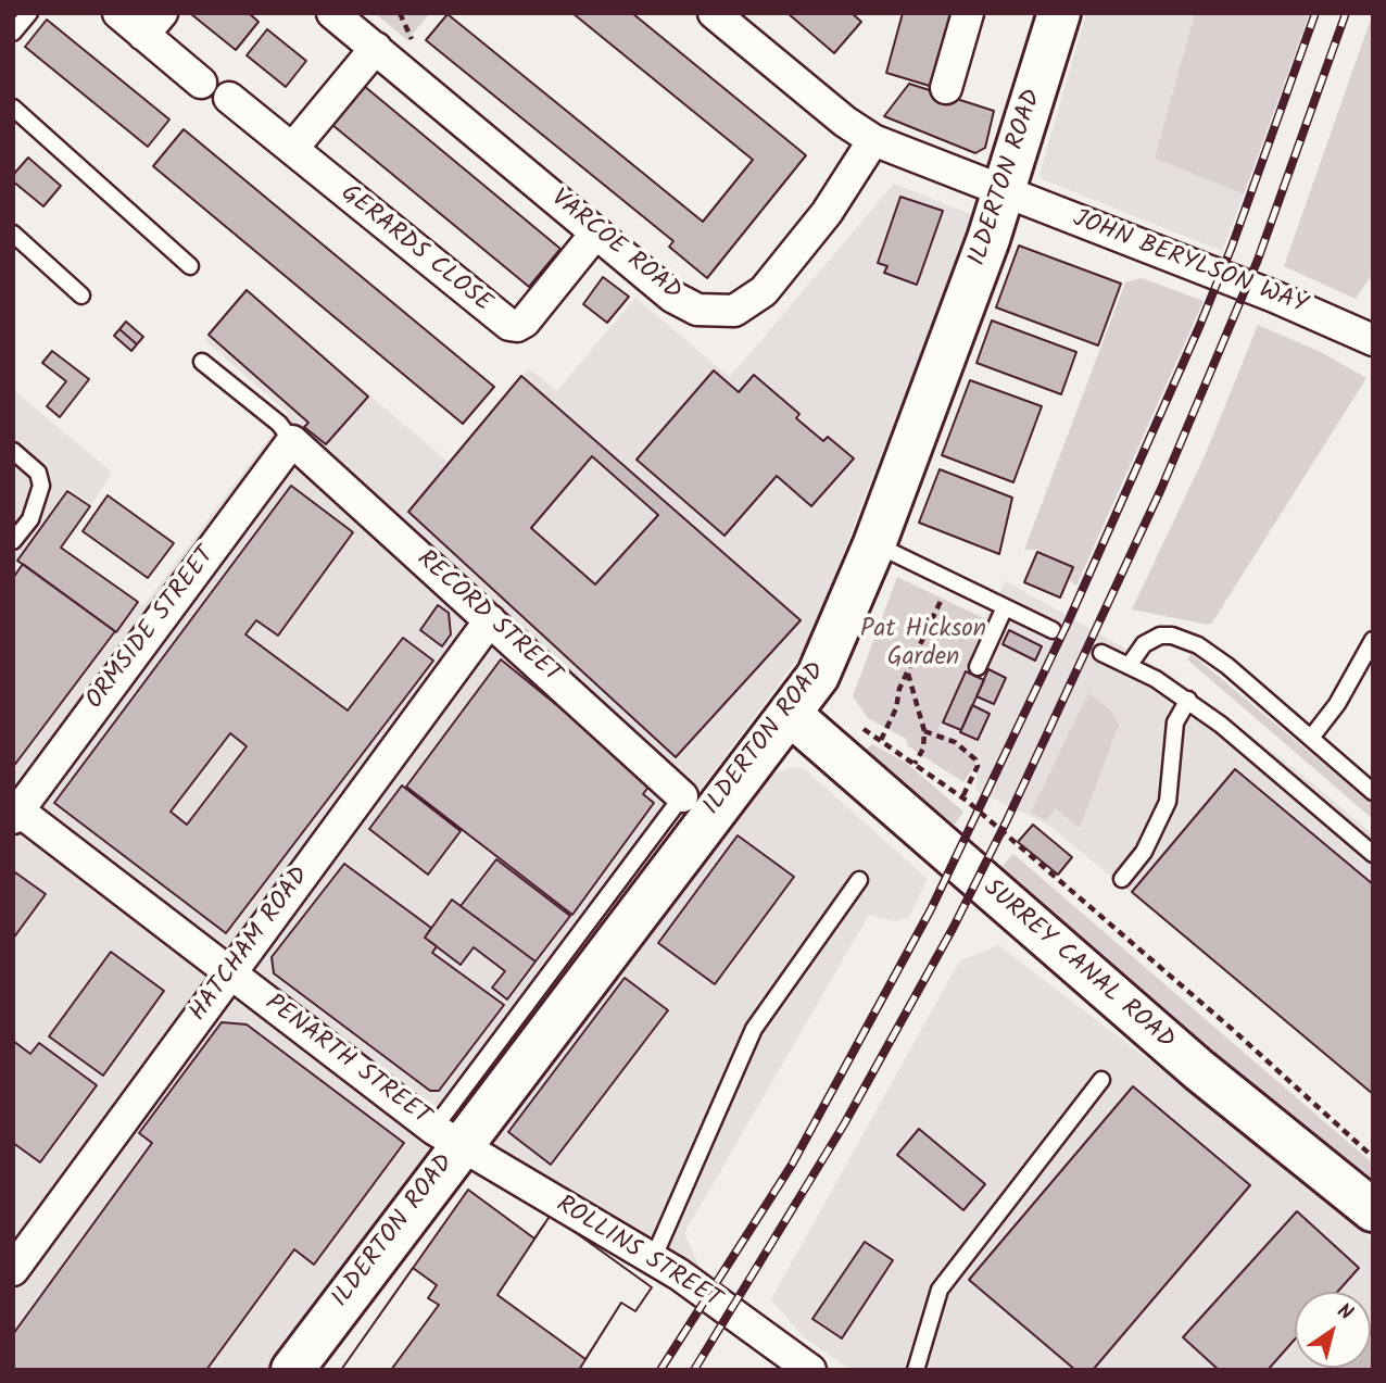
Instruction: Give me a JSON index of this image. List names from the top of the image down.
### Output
{
  "streets": {
    "street": [
      "ILDERTON ROAD",
      "VARCOE ROAD",
      "GERARDS CLOSE",
      "JOHN BERYLSON WAY",
      "RECORD STREET",
      "ORMSIDE STREET",
      "HATCHAM ROAD",
      "SURREY CANAL ROAD",
      "PENARTH STREET",
      "ROLLINS STREET"
    ]
  },
  "crossings": [
    ["ILDERTON ROAD", "JOHN BERYLSON WAY"],
    ["ILDERTON ROAD", "SURREY CANAL ROAD"],
    ["ILDERTON ROAD", "PENARTH STREET"],
    ["ILDERTON ROAD", "ROLLINS STREET"],
    ["VARCOE ROAD", "GERARDS CLOSE"],
    ["VARCOE ROAD", "JOHN BERYLSON WAY"],
    ["RECORD STREET", "ORMSIDE STREET"],
    ["RECORD STREET", "HATCHAM ROAD"],
    ["ORMSIDE STREET", "PENARTH STREET"],
    ["HATCHAM ROAD", "PENARTH STREET"],
    ["PENARTH STREET", "ROLLINS STREET"]
  ],
  "parks": ["Pat Hickson Garden"],
  "north": "top right"
}
